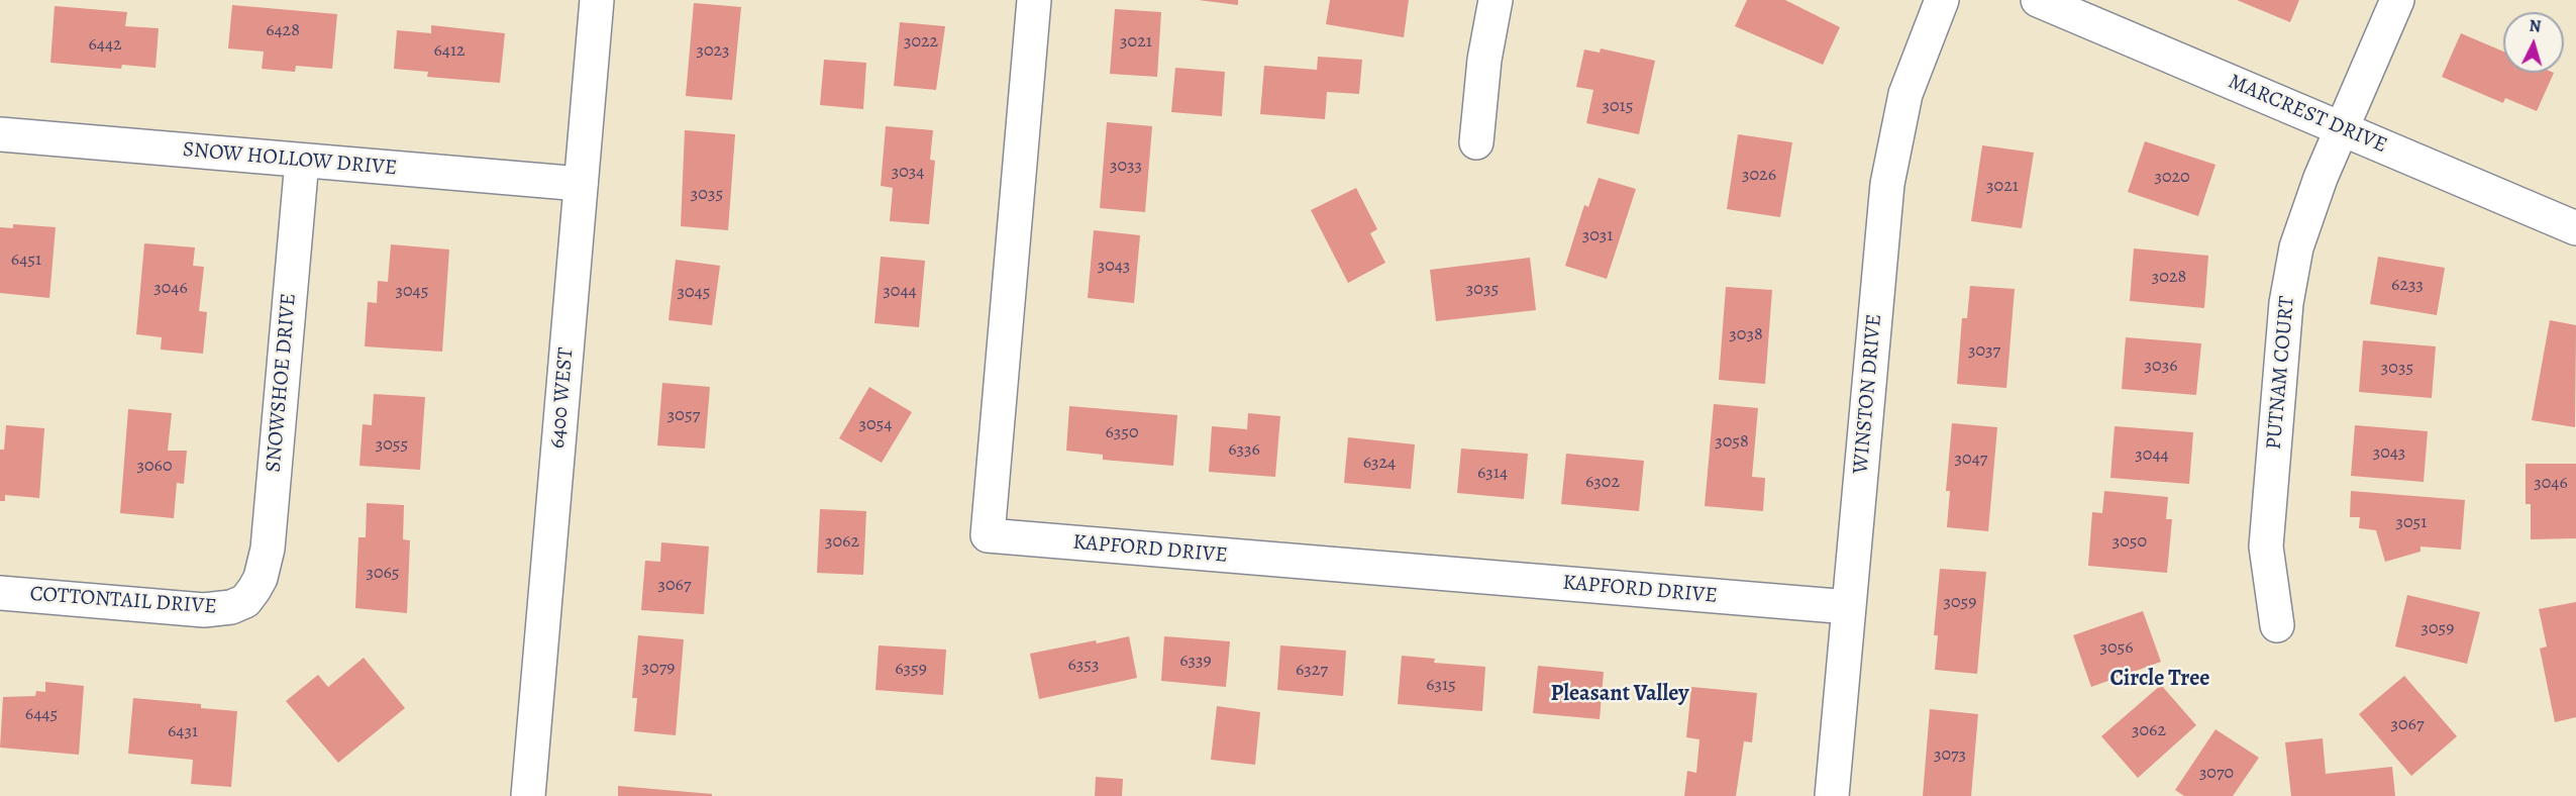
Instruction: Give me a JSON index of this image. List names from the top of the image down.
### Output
{
  "streets": {
    "street": [
      "MARCREST DRIVE",
      "SNOW HOLLOW DRIVE",
      "PUTNAM COURT",
      "SNOWSHOE DRIVE",
      "WINSTON DRIVE",
      "6400 WEST",
      "KAPFORD DRIVE",
      "COTTONTAIL DRIVE"
    ]
  },
  "crossings": [
    ["MARCREST DRIVE", "PUTNAM COURT"],
    ["SNOW HOLLOW DRIVE", "SNOWSHOE DRIVE"],
    ["SNOW HOLLOW DRIVE", "6400 WEST"],
    ["SNOWSHOE DRIVE", "COTTONTAIL DRIVE"],
    ["WINSTON DRIVE", "KAPFORD DRIVE"]
  ],
  "districts": ["Circle Tree", "Pleasant Valley"],
  "house_numbers": [
    "6428",
    "3022",
    "3021",
    "6442",
    "6412",
    "3023",
    "3015",
    "3033",
    "3034",
    "3026",
    "3020",
    "3021",
    "3035",
    "3031",
    "6451",
    "3043",
    "3028",
    "6233",
    "3046",
    "3035",
    "3045",
    "3044",
    "3045",
    "3038",
    "3037",
    "3036",
    "3035",
    "3057",
    "3054",
    "6350",
    "3058",
    "3055",
    "6336",
    "3043",
    "3044",
    "3047",
    "6324",
    "3060",
    "6314",
    "6302",
    "3046",
    "3051",
    "3062",
    "3050",
    "3065",
    "3067",
    "3059",
    "3059",
    "3056",
    "6339",
    "6353",
    "3079",
    "6359",
    "6327",
    "6315",
    "6445",
    "3067",
    "3062",
    "6431",
    "3073",
    "3070"
  ],
  "north": "top"
}
